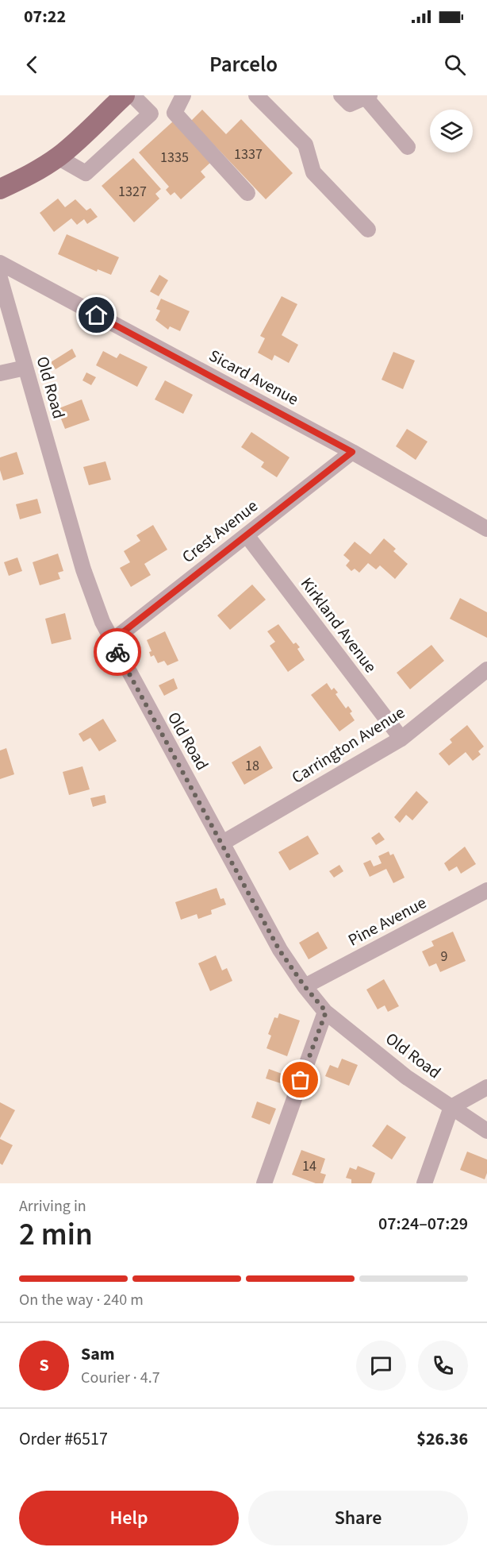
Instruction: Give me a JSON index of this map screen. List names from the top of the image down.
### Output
{
  "streets": {
    "street": [
      "Sicard Avenue",
      "Old Road",
      "Crest Avenue",
      "Kirkland Avenue",
      "Carrington Avenue",
      "Pine Avenue"
    ]
  },
  "crossings": [
    ["Sicard Avenue", "Crest Avenue"],
    ["Old Road", "Crest Avenue"],
    ["Old Road", "Carrington Avenue"],
    ["Old Road", "Pine Avenue"],
    ["Crest Avenue", "Kirkland Avenue"],
    ["Kirkland Avenue", "Carrington Avenue"]
  ],
  "house_numbers": [
    "1337",
    "1335",
    "1327",
    "18",
    "9",
    "14"
  ],
  "page": {
    "status": "07:22",
    "header": "Parcelo",
    "heading": ["2 min", "Arriving in", "07:24–07:29"],
    "panel": [
      "Sam",
      "Courier · 4.7",
      "Order #6517",
      "$26.36"
    ],
    "bar": "On the way · 240 m",
    "round": "S",
    "buttons": ["Help", "Share"]
  }
}
